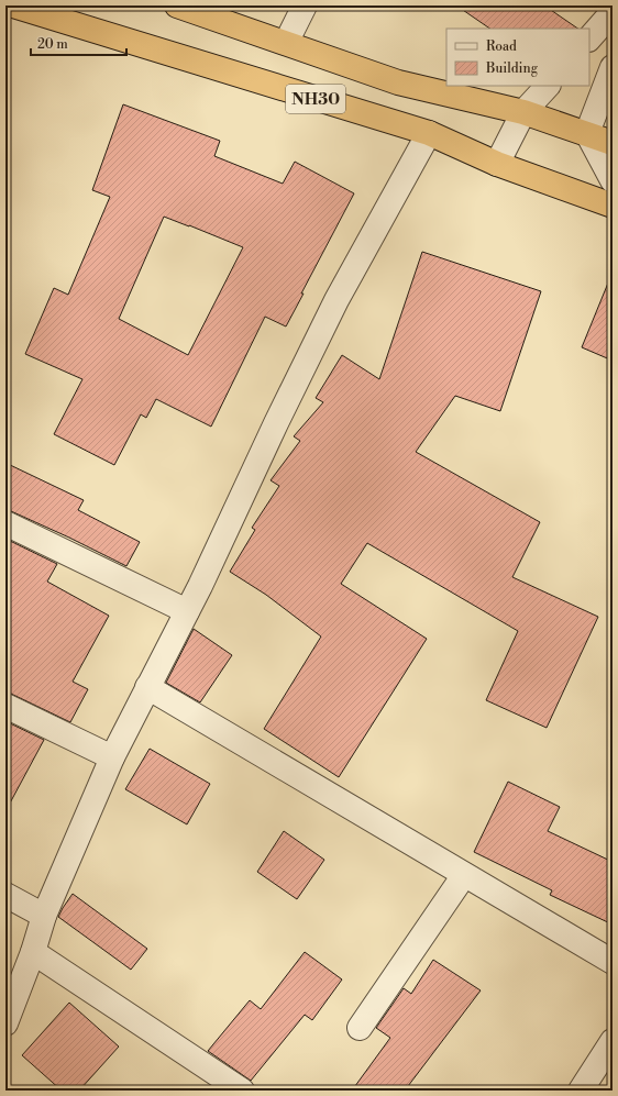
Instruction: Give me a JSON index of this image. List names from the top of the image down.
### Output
{
  "streets": {
    "highway": ["NH30"]
  },
  "legend": ["Road", "Building"],
  "scale_bar": "20 m"
}
